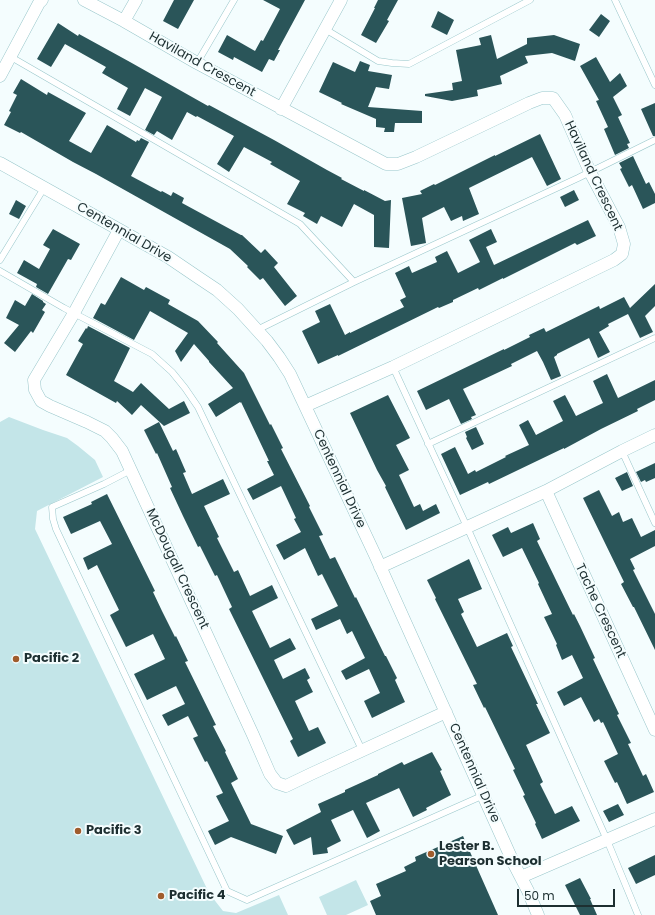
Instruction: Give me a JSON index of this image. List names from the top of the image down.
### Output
{
  "streets": {
    "street": [
      "Haviland Crescent",
      "Centennial Drive",
      "McDougall Crescent",
      "Tache Crescent"
    ]
  },
  "crossings": [
    ["Haviland Crescent", "Centennial Drive"],
    ["Centennial Drive", "McDougall Crescent"]
  ],
  "places": [
    "Pacific 2",
    "Pacific 3",
    "Lester B. Pearson School",
    "Pacific 4"
  ],
  "scale_bar": "50 m"
}
